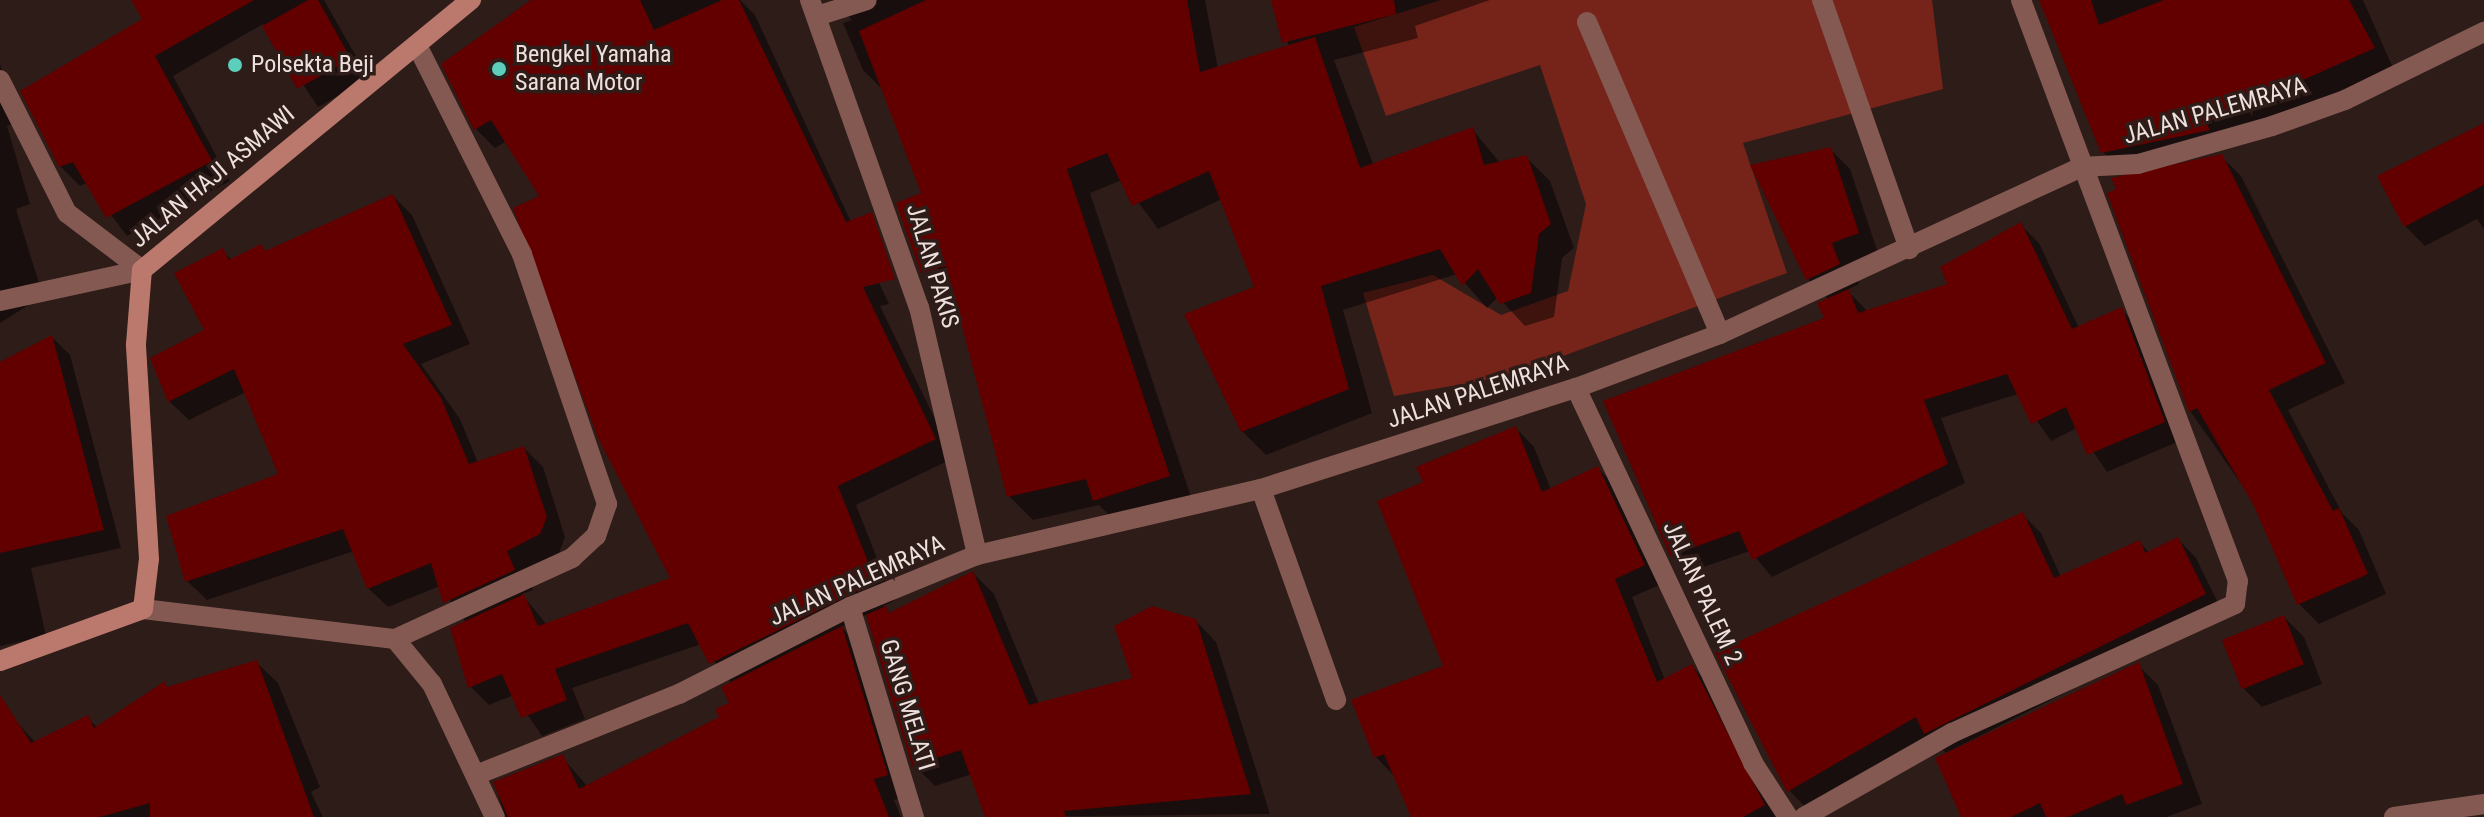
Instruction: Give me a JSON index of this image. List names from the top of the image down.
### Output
{
  "streets": {
    "street": [
      "JALAN PALEMRAYA",
      "JALAN HAJI ASMAWI",
      "JALAN PAKIS",
      "JALAN PALEM 2",
      "GANG MELATI"
    ]
  },
  "crossings": [
    ["JALAN PALEMRAYA", "JALAN PAKIS"],
    ["JALAN PALEMRAYA", "JALAN PALEM 2"],
    ["JALAN PALEMRAYA", "GANG MELATI"]
  ],
  "places": ["Polsekta Beji", "Bengkel Yamaha Sarana Motor"]
}
